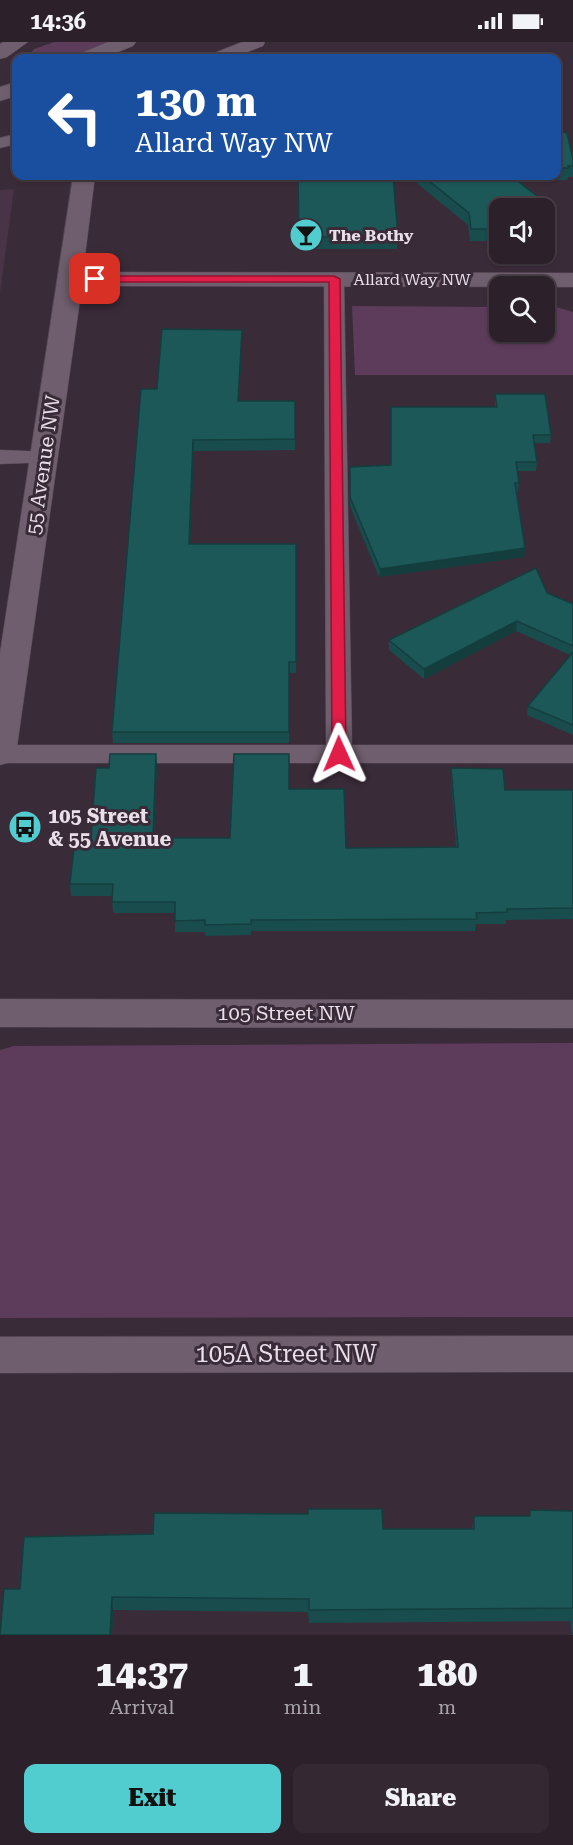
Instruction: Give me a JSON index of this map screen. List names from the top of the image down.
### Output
{
  "streets": {
    "street": [
      "Allard Way NW",
      "55 Avenue NW",
      "105 Street NW",
      "105A Street NW"
    ]
  },
  "crossings": [
    ["Allard Way NW", "55 Avenue NW"]
  ],
  "places": {
    "bar": ["The Bothy"],
    "bus stop": ["105 Street & 55 Avenue"]
  },
  "page": {
    "status": "14:36",
    "turn": ["130 m", "Allard Way NW"],
    "eta": [
      "14:37",
      "Arrival",
      "1",
      "min",
      "180",
      "m"
    ],
    "buttons": ["Exit", "Share"]
  }
}
